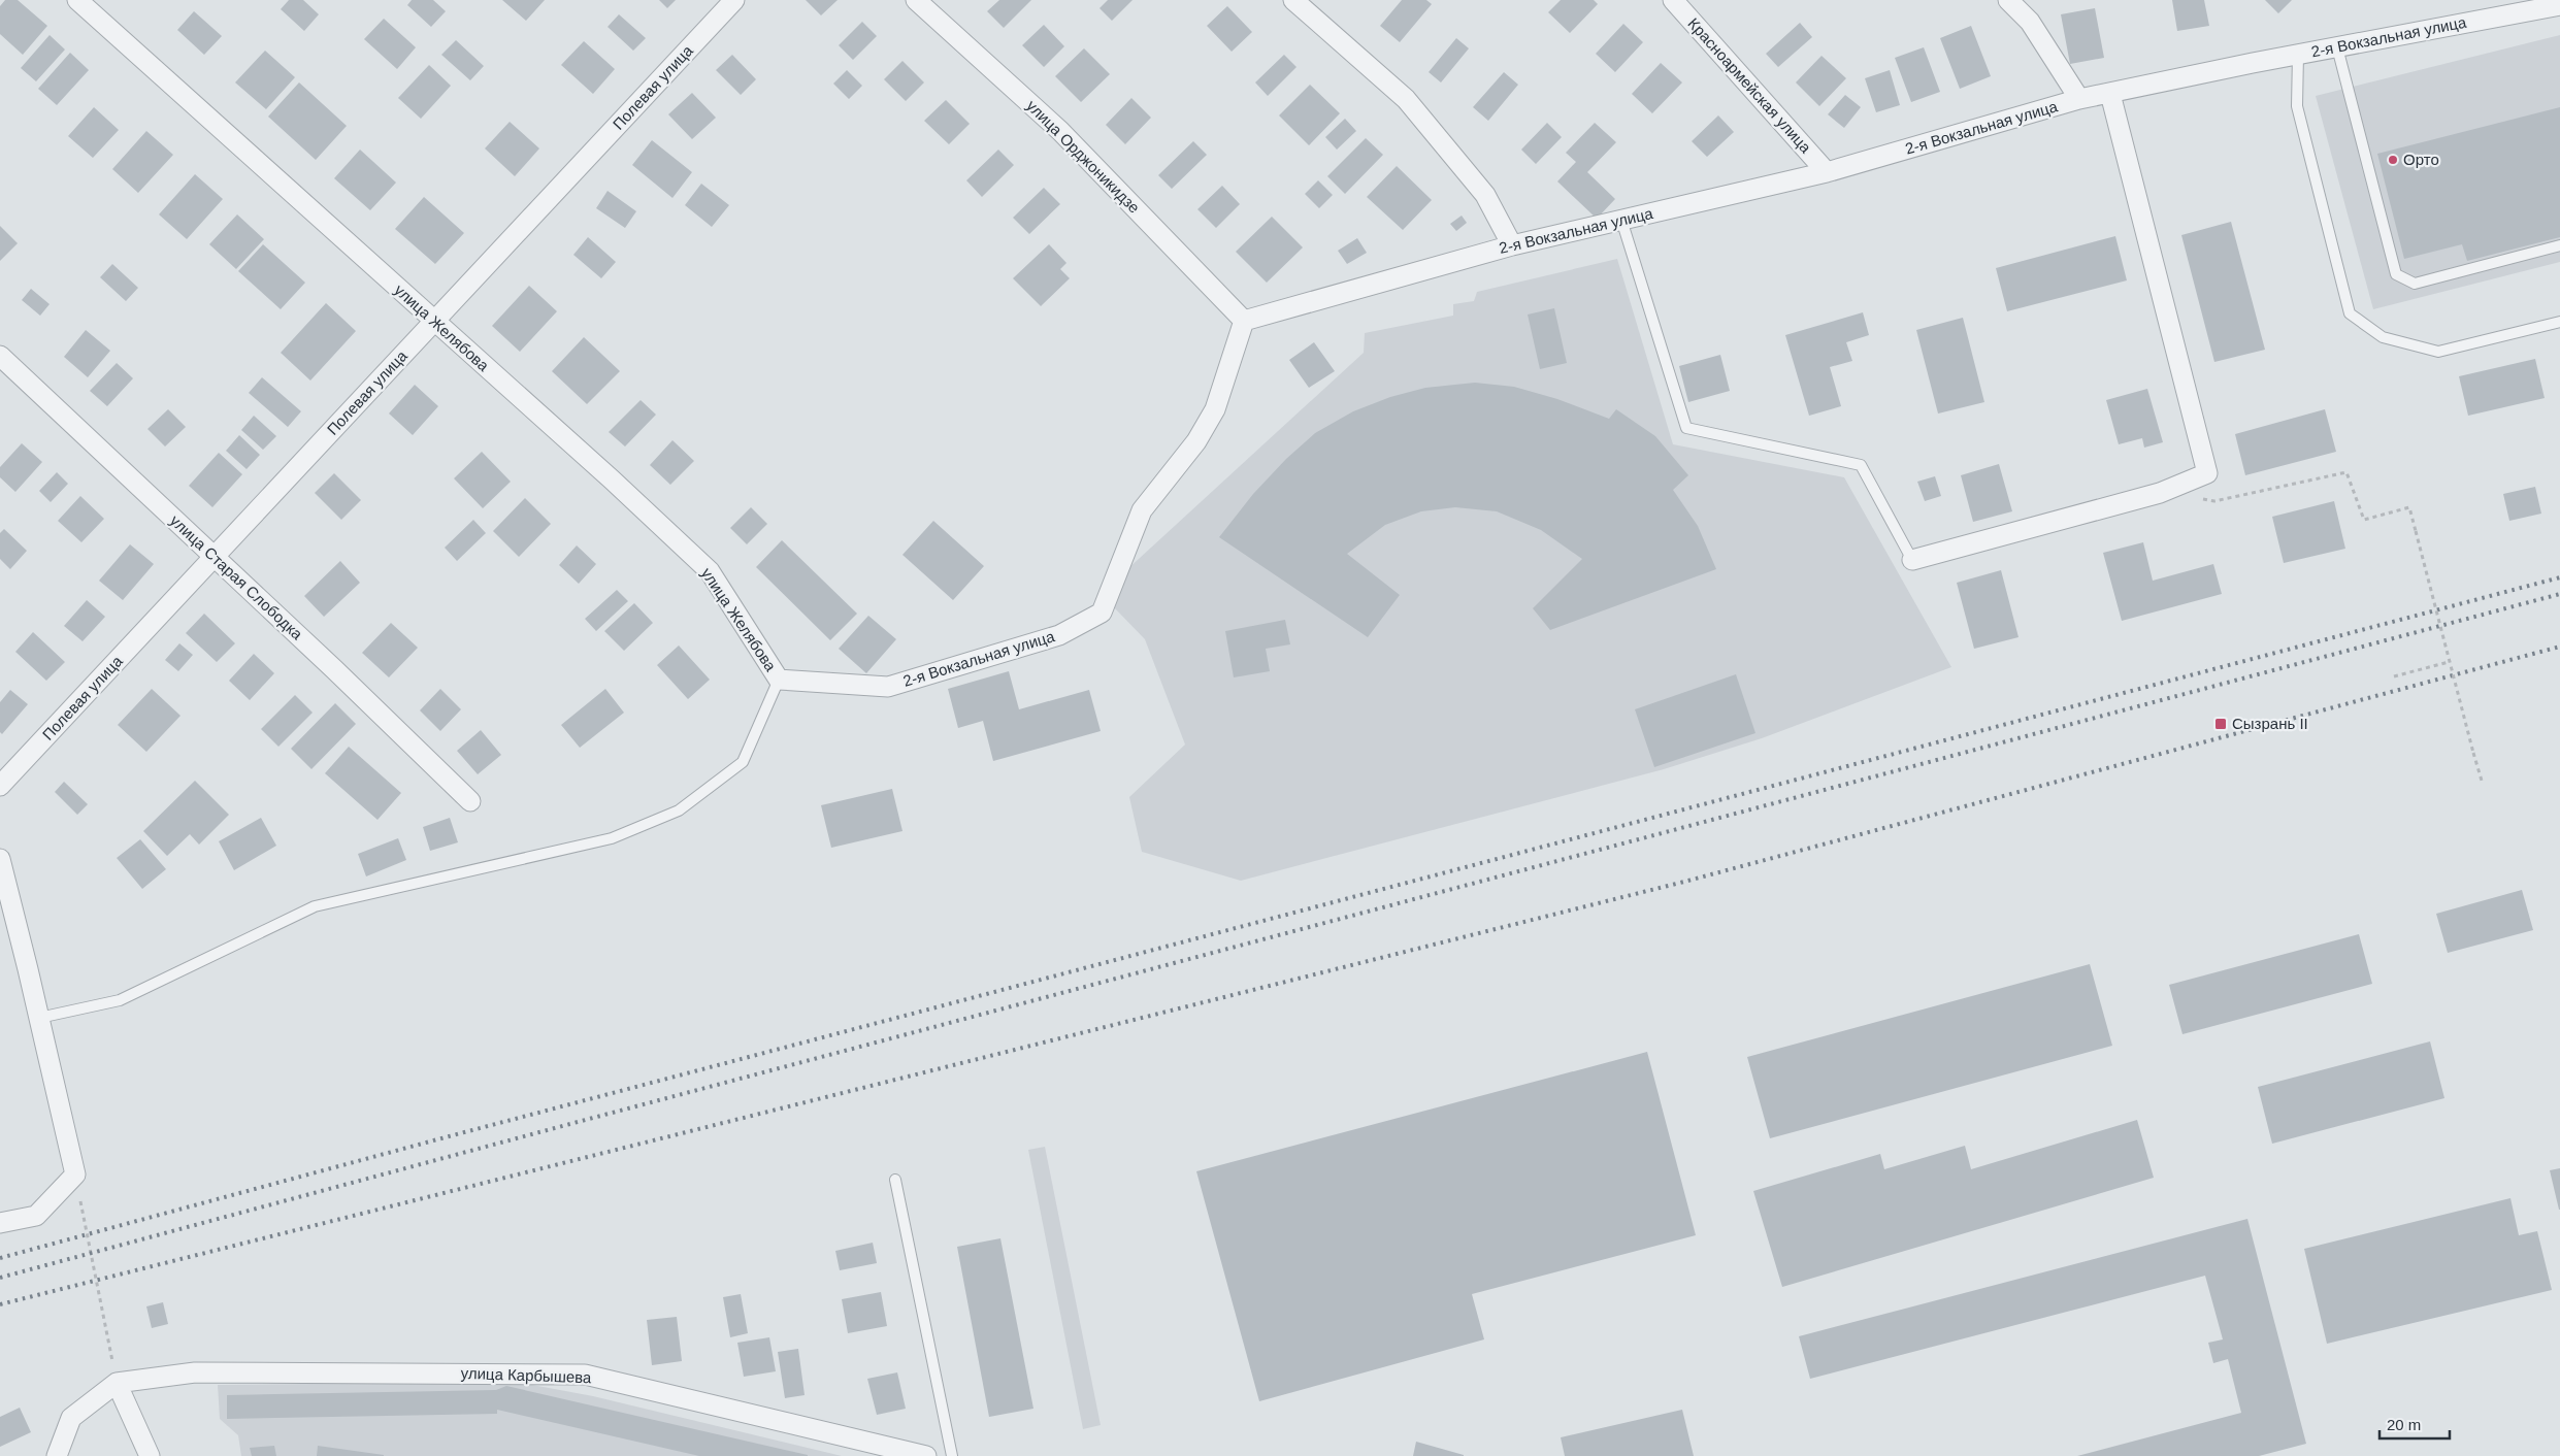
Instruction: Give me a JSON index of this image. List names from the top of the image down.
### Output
{
  "streets": {
    "street": [
      "2-я Вокзальная улица",
      "Красноармейская улица",
      "Полевая улица",
      "улица Орджоникидзе",
      "улица Желябова",
      "улица Старая Слободка",
      "улица Карбышева"
    ]
  },
  "crossings": [
    ["2-я Вокзальная улица", "Красноармейская улица"],
    ["2-я Вокзальная улица", "улица Орджоникидзе"],
    ["2-я Вокзальная улица", "улица Желябова"],
    ["Полевая улица", "улица Желябова"],
    ["Полевая улица", "улица Старая Слободка"]
  ],
  "places": {
    "other": ["Орто"],
    "transit": ["Сызрань II"]
  },
  "scale_bar": "20 m"
}
